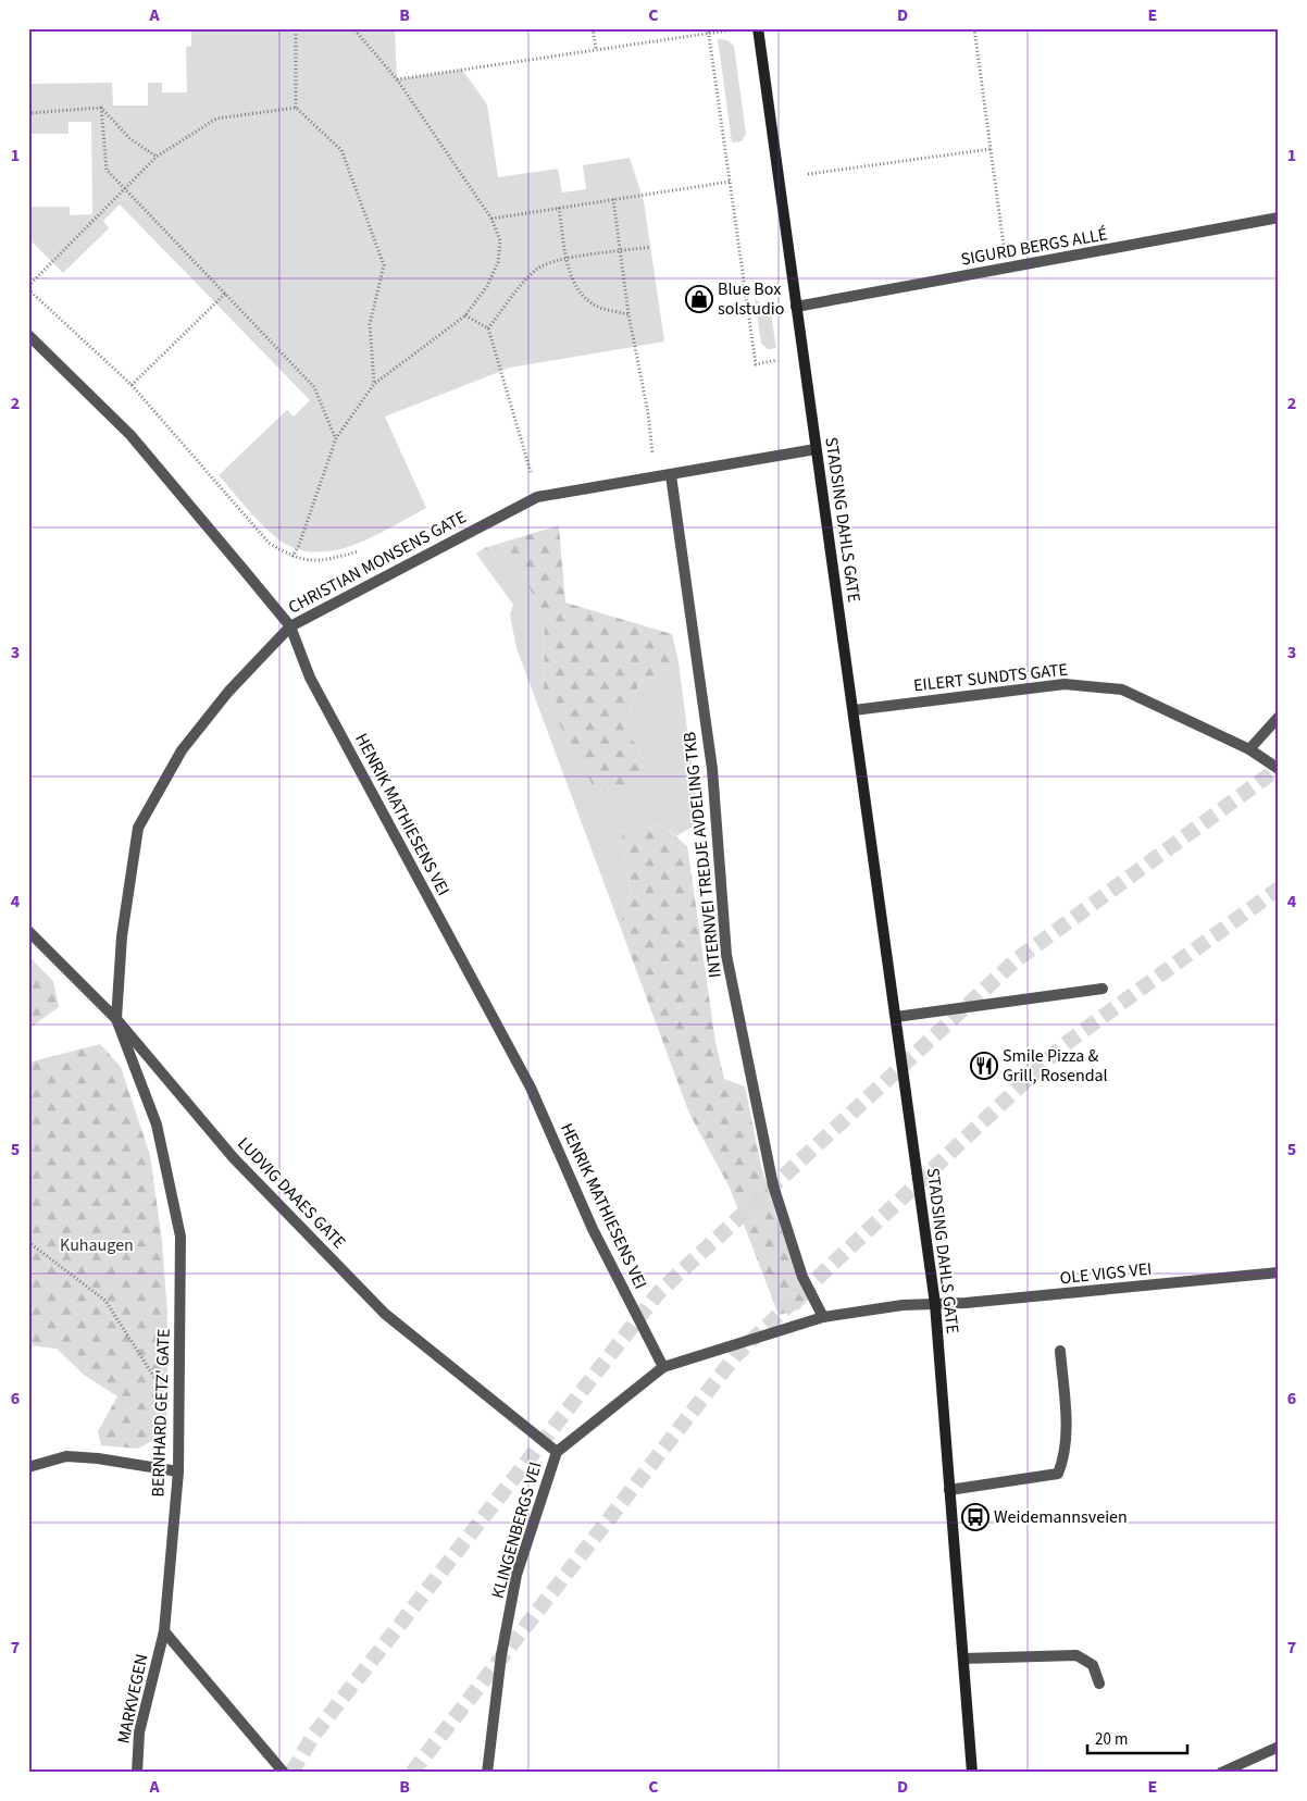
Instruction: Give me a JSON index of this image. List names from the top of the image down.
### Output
{
  "streets": {
    "main road": ["STADSING DAHLS GATE"],
    "street": [
      "SIGURD BERGS ALLÉ",
      "CHRISTIAN MONSENS GATE",
      "EILERT SUNDTS GATE",
      "HENRIK MATHIESENS VEI",
      "INTERNVEI TREDJE AVDELING TKB",
      "LUDVIG DAAES GATE",
      "OLE VIGS VEI",
      "BERNHARD GETZ' GATE",
      "KLINGENBERGS VEI",
      "MARKVEGEN"
    ]
  },
  "crossings": [
    ["SIGURD BERGS ALLÉ", "STADSING DAHLS GATE"],
    ["STADSING DAHLS GATE", "CHRISTIAN MONSENS GATE"],
    ["STADSING DAHLS GATE", "EILERT SUNDTS GATE"],
    ["STADSING DAHLS GATE", "OLE VIGS VEI"],
    ["STADSING DAHLS GATE", "KLINGENBERGS VEI"],
    ["CHRISTIAN MONSENS GATE", "HENRIK MATHIESENS VEI"],
    ["CHRISTIAN MONSENS GATE", "INTERNVEI TREDJE AVDELING TKB"],
    ["CHRISTIAN MONSENS GATE", "LUDVIG DAAES GATE"],
    ["CHRISTIAN MONSENS GATE", "BERNHARD GETZ' GATE"],
    ["HENRIK MATHIESENS VEI", "KLINGENBERGS VEI"],
    ["INTERNVEI TREDJE AVDELING TKB", "KLINGENBERGS VEI"],
    ["LUDVIG DAAES GATE", "BERNHARD GETZ' GATE"],
    ["LUDVIG DAAES GATE", "KLINGENBERGS VEI"],
    ["OLE VIGS VEI", "KLINGENBERGS VEI"],
    ["BERNHARD GETZ' GATE", "MARKVEGEN"]
  ],
  "parks": ["Kuhaugen"],
  "places": {
    "shop": ["Blue Box solstudio"],
    "restaurant": ["Smile Pizza & Grill, Rosendal"],
    "bus stop": ["Weidemannsveien"]
  },
  "scale_bar": "20 m",
  "grid": {
    "columns": [
      "A",
      "B",
      "C",
      "D",
      "E"
    ],
    "rows": [
      "1",
      "2",
      "3",
      "4",
      "5",
      "6",
      "7"
    ]
  }
}
